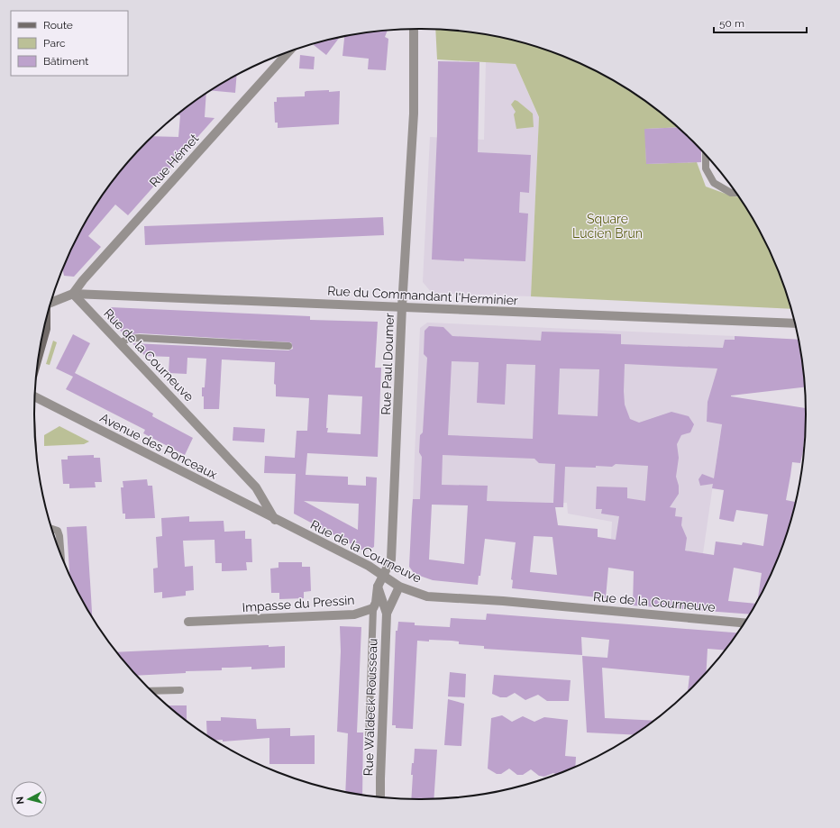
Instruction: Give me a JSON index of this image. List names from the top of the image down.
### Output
{
  "streets": {
    "street": [
      "Rue Hémet",
      "Rue du Commandant l'Herminier",
      "Rue de la Courneuve",
      "Rue Paul Doumer",
      "Avenue des Ponceaux",
      "Impasse du Pressin",
      "Rue Waldeck Rousseau"
    ]
  },
  "crossings": [
    ["Rue Hémet", "Rue du Commandant l'Herminier"],
    ["Rue Hémet", "Rue de la Courneuve"],
    ["Rue du Commandant l'Herminier", "Rue de la Courneuve"],
    ["Rue du Commandant l'Herminier", "Rue Paul Doumer"],
    ["Rue de la Courneuve", "Rue Paul Doumer"],
    ["Rue de la Courneuve", "Avenue des Ponceaux"],
    ["Rue de la Courneuve", "Impasse du Pressin"],
    ["Rue de la Courneuve", "Rue Waldeck Rousseau"],
    ["Rue Paul Doumer", "Impasse du Pressin"],
    ["Impasse du Pressin", "Rue Waldeck Rousseau"]
  ],
  "parks": ["Square Lucien Brun"],
  "legend": ["Route", "Parc", "Bâtiment"],
  "scale_bar": "50 m",
  "north": "left"
}
